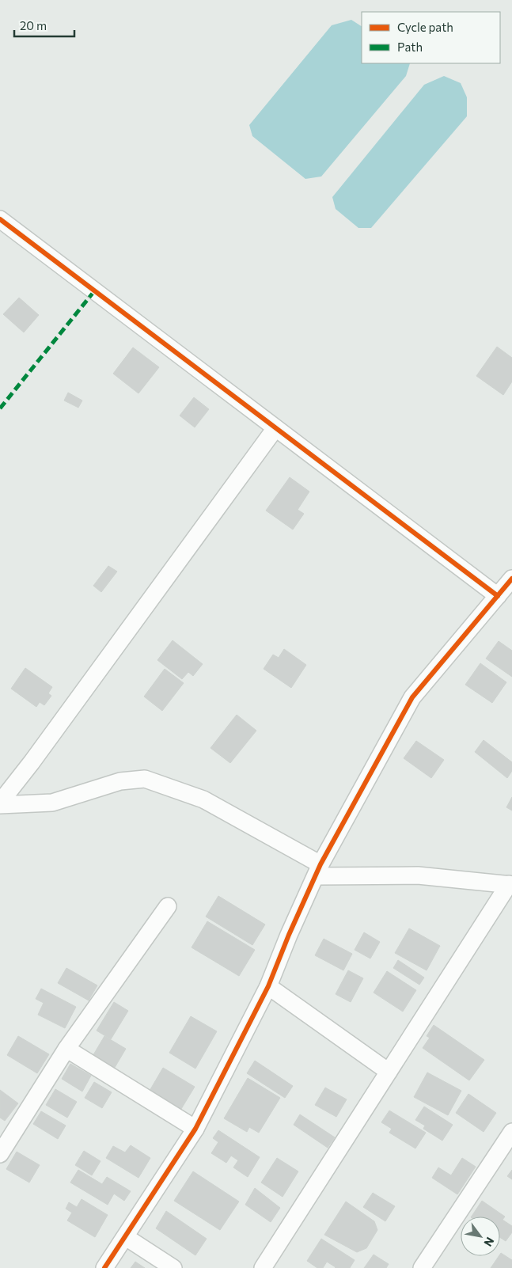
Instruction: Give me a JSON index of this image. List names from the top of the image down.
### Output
{
  "legend": ["Cycle path", "Path"],
  "scale_bar": "20 m",
  "north": "bottom right"
}
